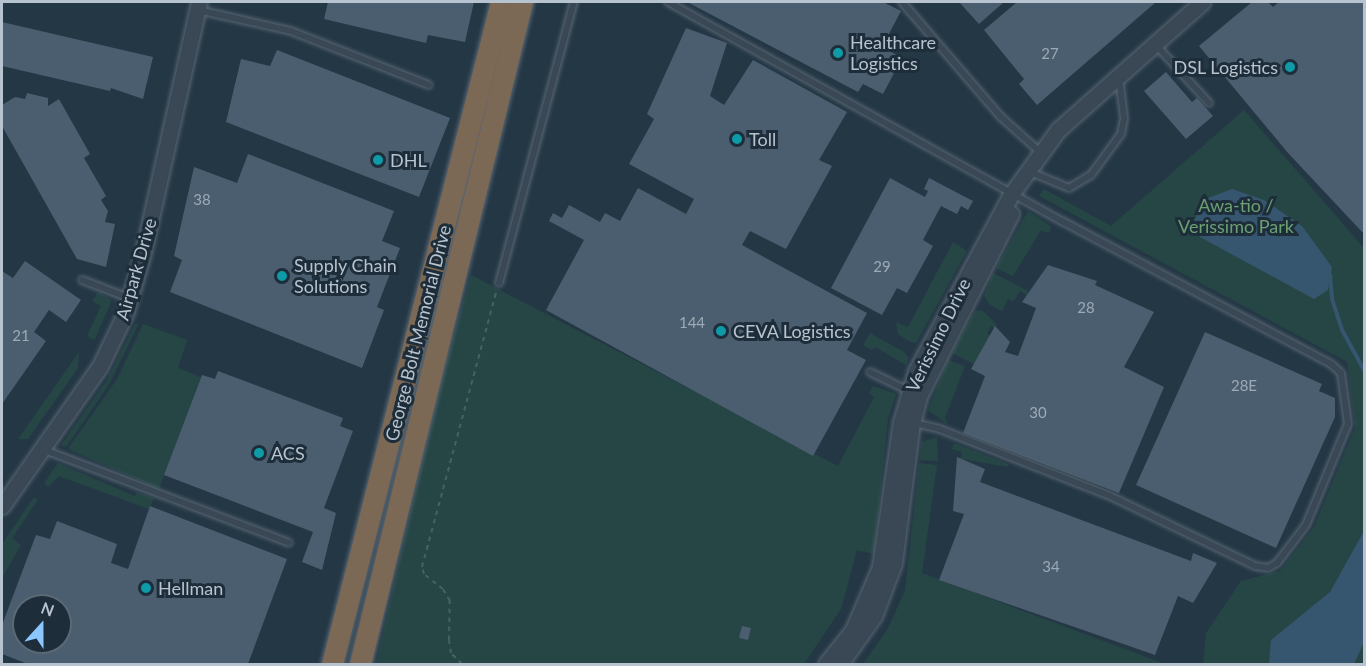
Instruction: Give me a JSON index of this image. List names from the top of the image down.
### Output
{
  "streets": {
    "highway": ["George Bolt Memorial Drive"],
    "street": ["Airpark Drive", "Verissimo Drive"]
  },
  "parks": ["Awa-tio / Verissimo Park"],
  "places": [
    "Healthcare Logistics",
    "DSL Logistics",
    "Toll",
    "DHL",
    "Supply Chain Solutions",
    "CEVA Logistics",
    "ACS",
    "Hellman"
  ],
  "house_numbers": [
    "27",
    "38",
    "29",
    "28",
    "144",
    "21",
    "28E",
    "30",
    "34"
  ],
  "north": "top"
}
